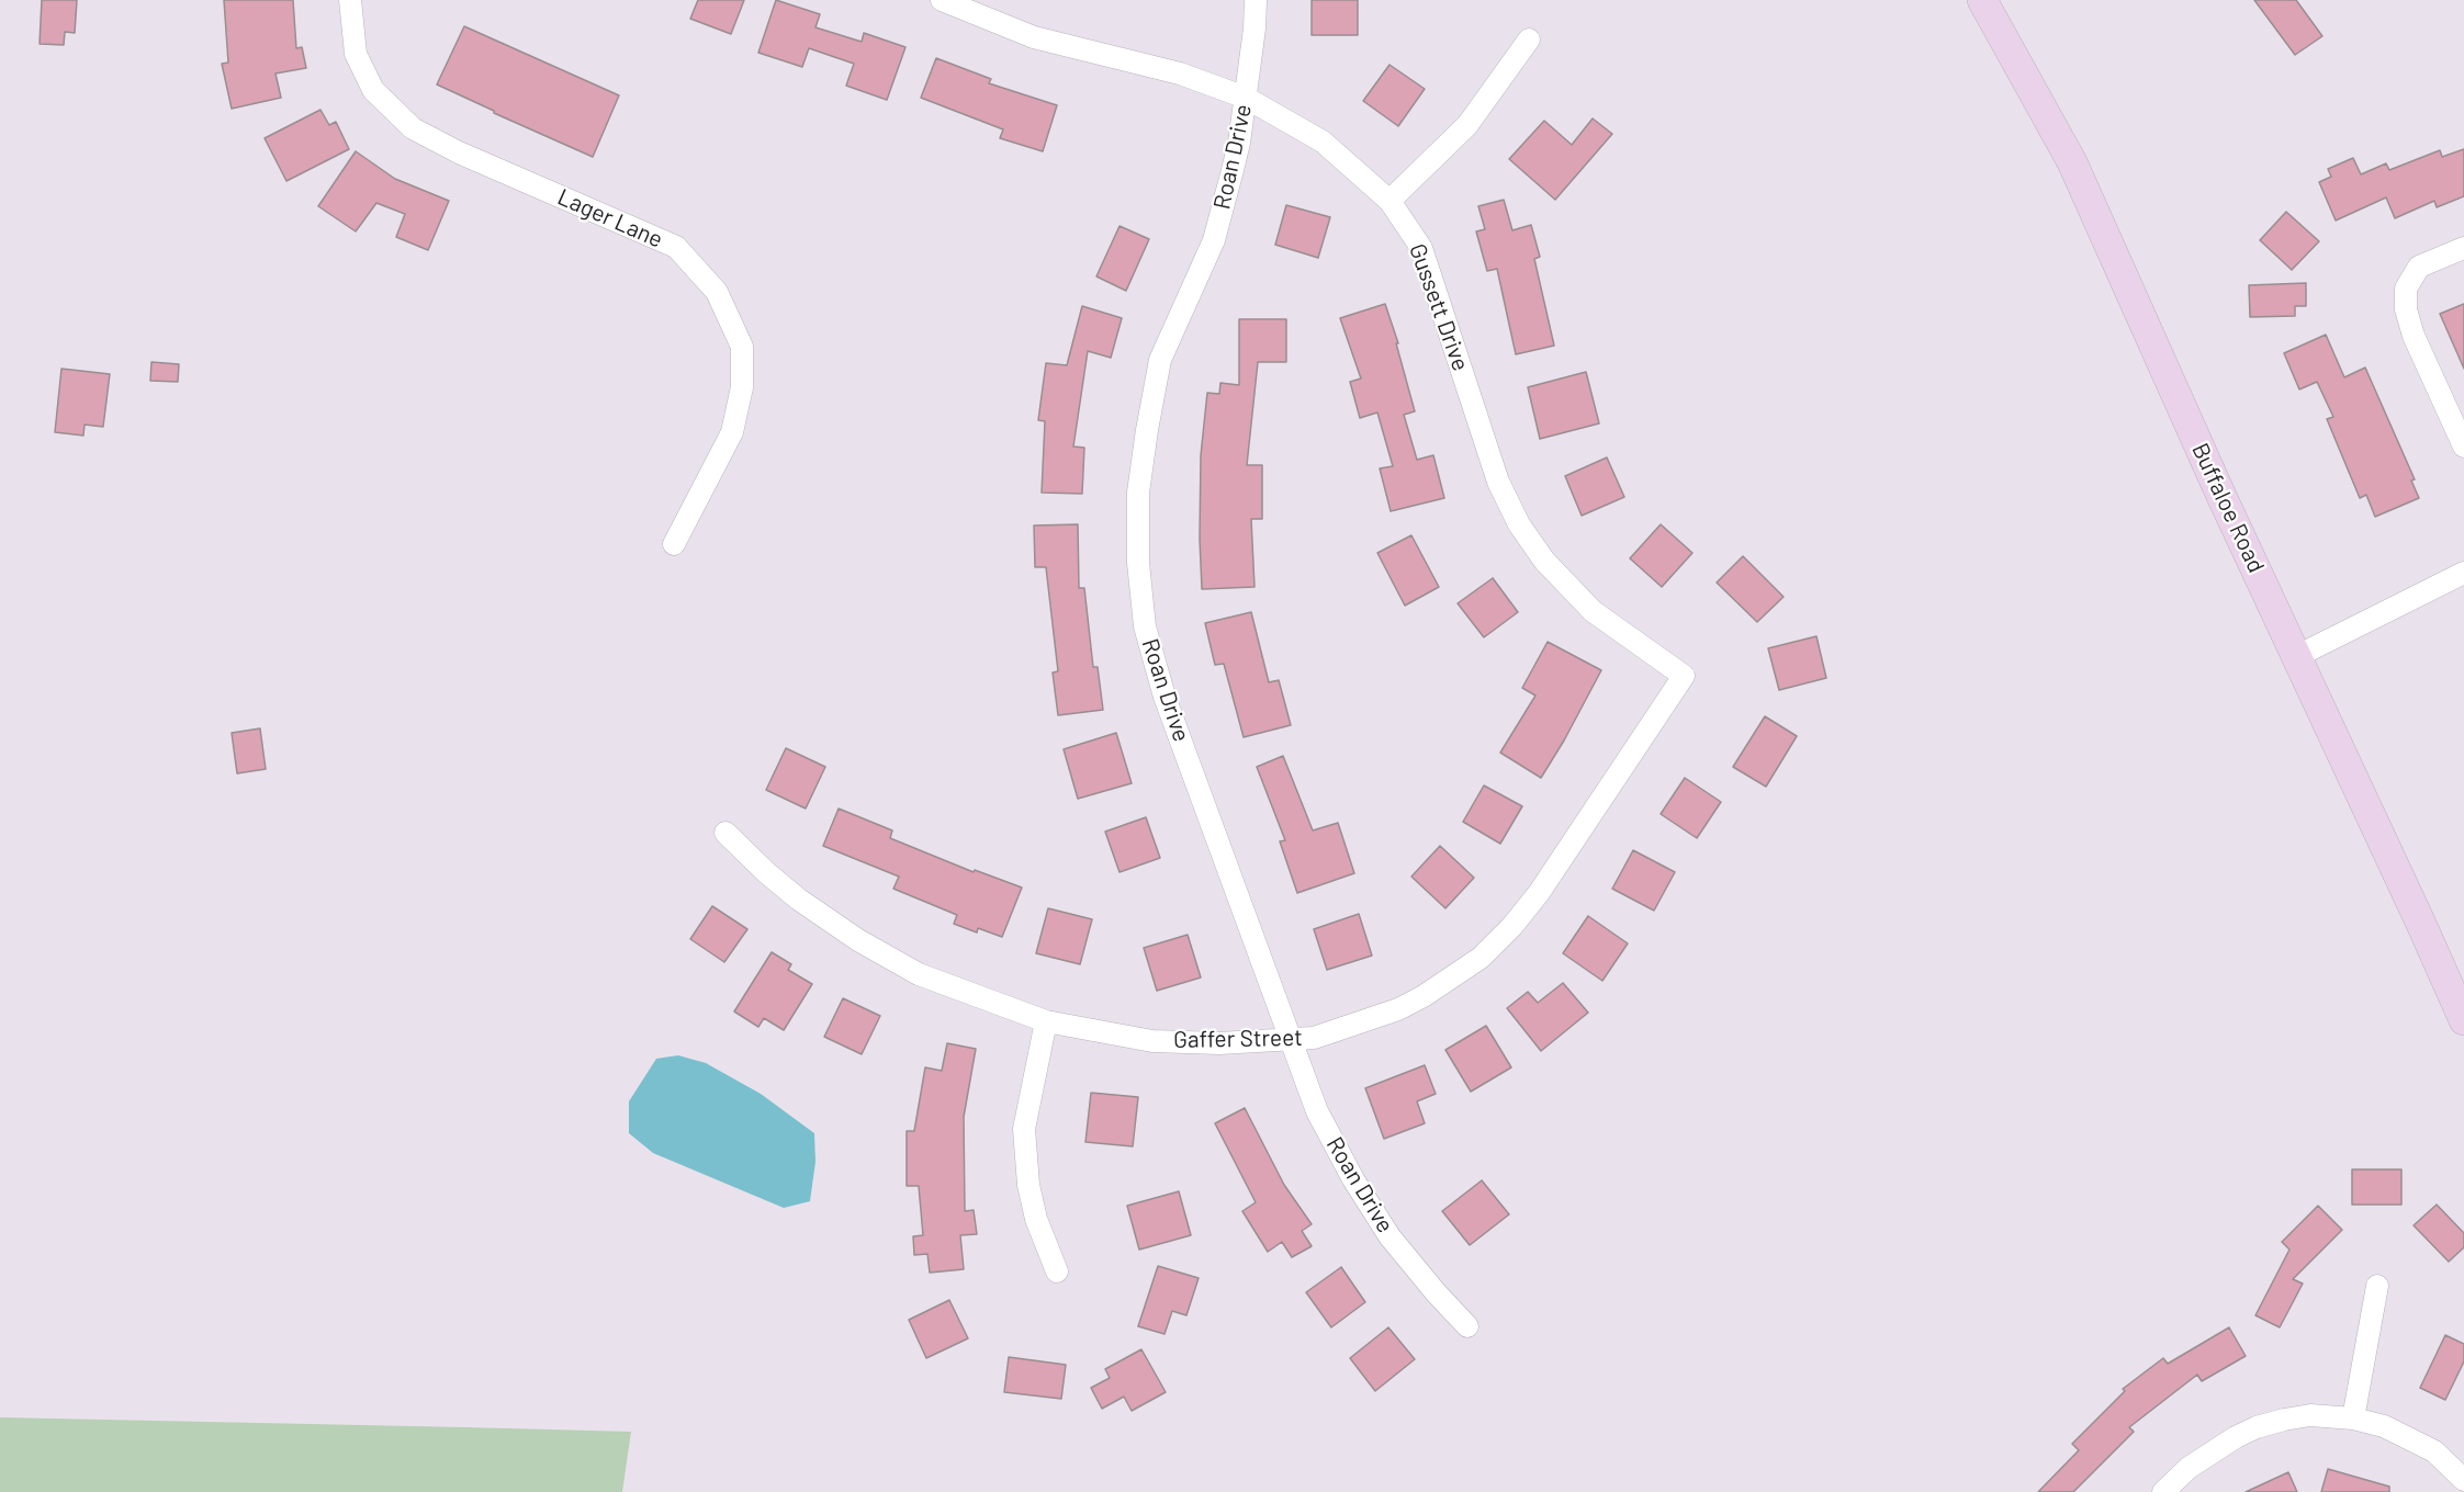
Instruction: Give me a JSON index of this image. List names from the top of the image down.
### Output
{
  "streets": {
    "street": [
      "Roan Drive",
      "Lager Lane",
      "Gussett Drive",
      "Buffaloe Road",
      "Gaffer Street"
    ]
  },
  "crossings": [
    ["Roan Drive", "Gussett Drive"],
    ["Roan Drive", "Gaffer Street"],
    ["Gussett Drive", "Gaffer Street"]
  ]
}
